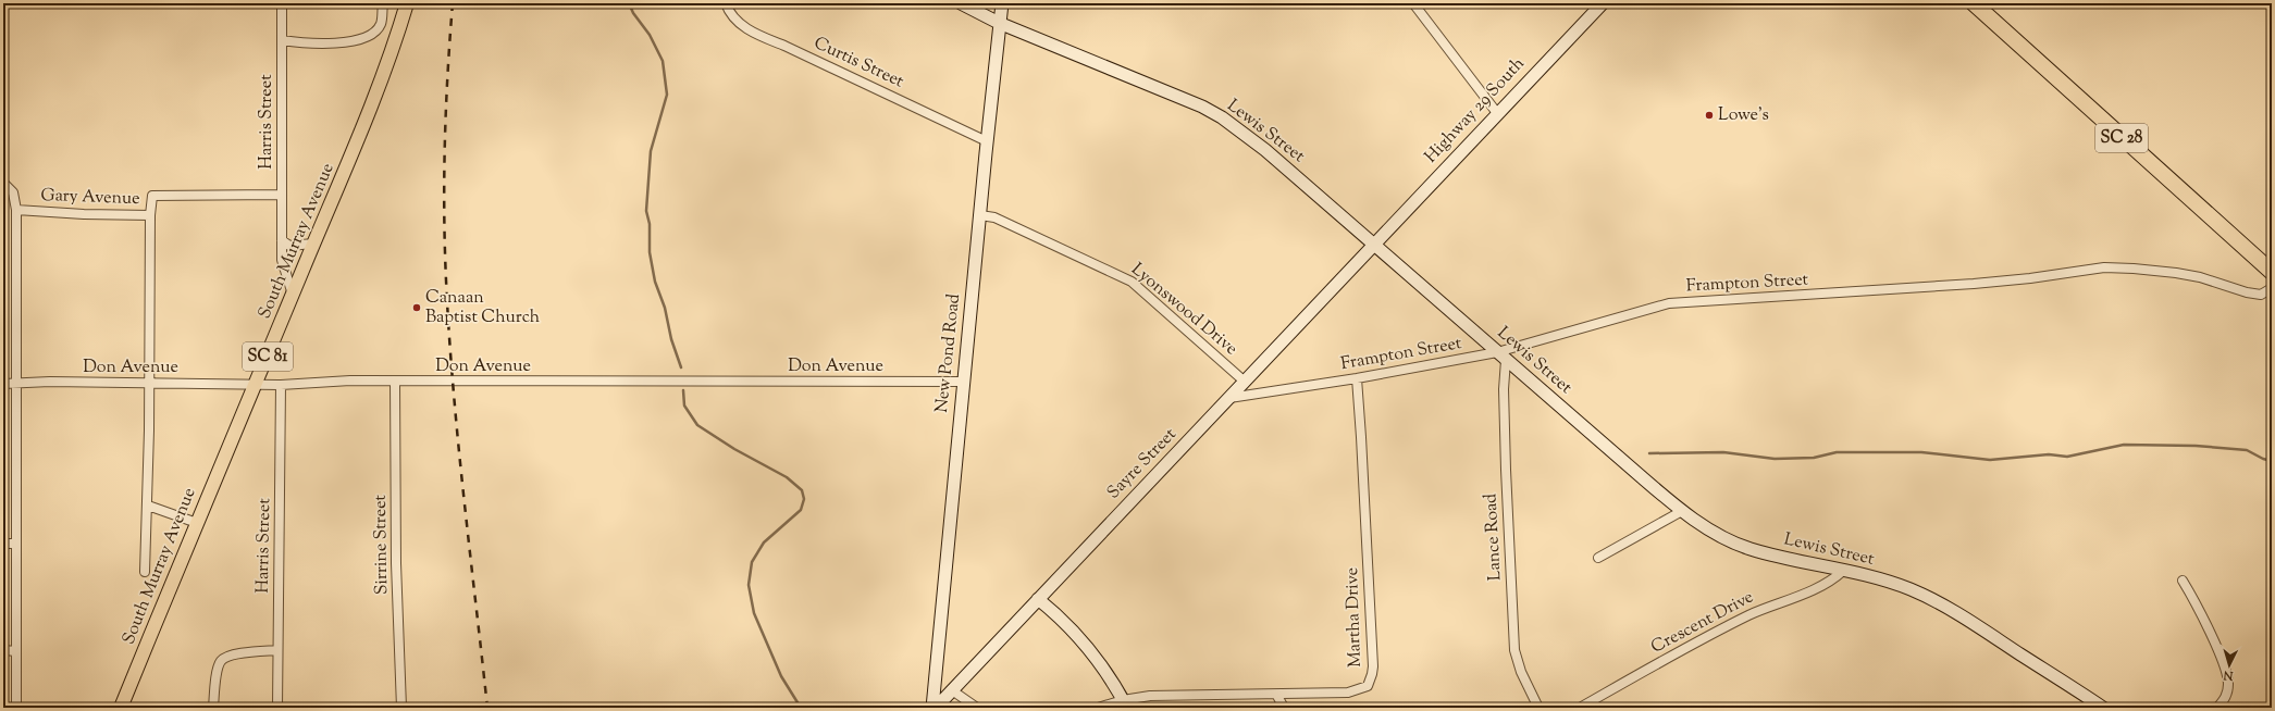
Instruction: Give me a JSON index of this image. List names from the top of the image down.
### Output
{
  "streets": {
    "highway": ["SC 28"],
    "main road": ["South Murray Avenue", "SC 81"],
    "street": [
      "Curtis Street",
      "Highway 29 South",
      "Harris Street",
      "Lewis Street",
      "Gary Avenue",
      "Frampton Street",
      "Lyonswood Drive",
      "New Pond Road",
      "Don Avenue",
      "Sayre Street",
      "Lance Road",
      "Sirrine Street",
      "Martha Drive",
      "Crescent Drive"
    ]
  },
  "crossings": [
    ["Curtis Street", "New Pond Road"],
    ["Highway 29 South", "Lewis Street"],
    ["Highway 29 South", "Sayre Street"],
    ["Harris Street", "Gary Avenue"],
    ["Harris Street", "South Murray Avenue"],
    ["Harris Street", "Don Avenue"],
    ["Lewis Street", "Frampton Street"],
    ["Lewis Street", "New Pond Road"],
    ["Lewis Street", "Sayre Street"],
    ["Lewis Street", "Lance Road"],
    ["Lewis Street", "Crescent Drive"],
    ["South Murray Avenue", "Don Avenue"],
    ["Frampton Street", "Sayre Street"],
    ["Frampton Street", "Lance Road"],
    ["Frampton Street", "Martha Drive"],
    ["Lyonswood Drive", "New Pond Road"],
    ["Lyonswood Drive", "Sayre Street"],
    ["New Pond Road", "Don Avenue"],
    ["New Pond Road", "Sayre Street"],
    ["Don Avenue", "Sirrine Street"]
  ],
  "places": ["Lowe's", "Canaan Baptist Church"],
  "north": "bottom"
}
